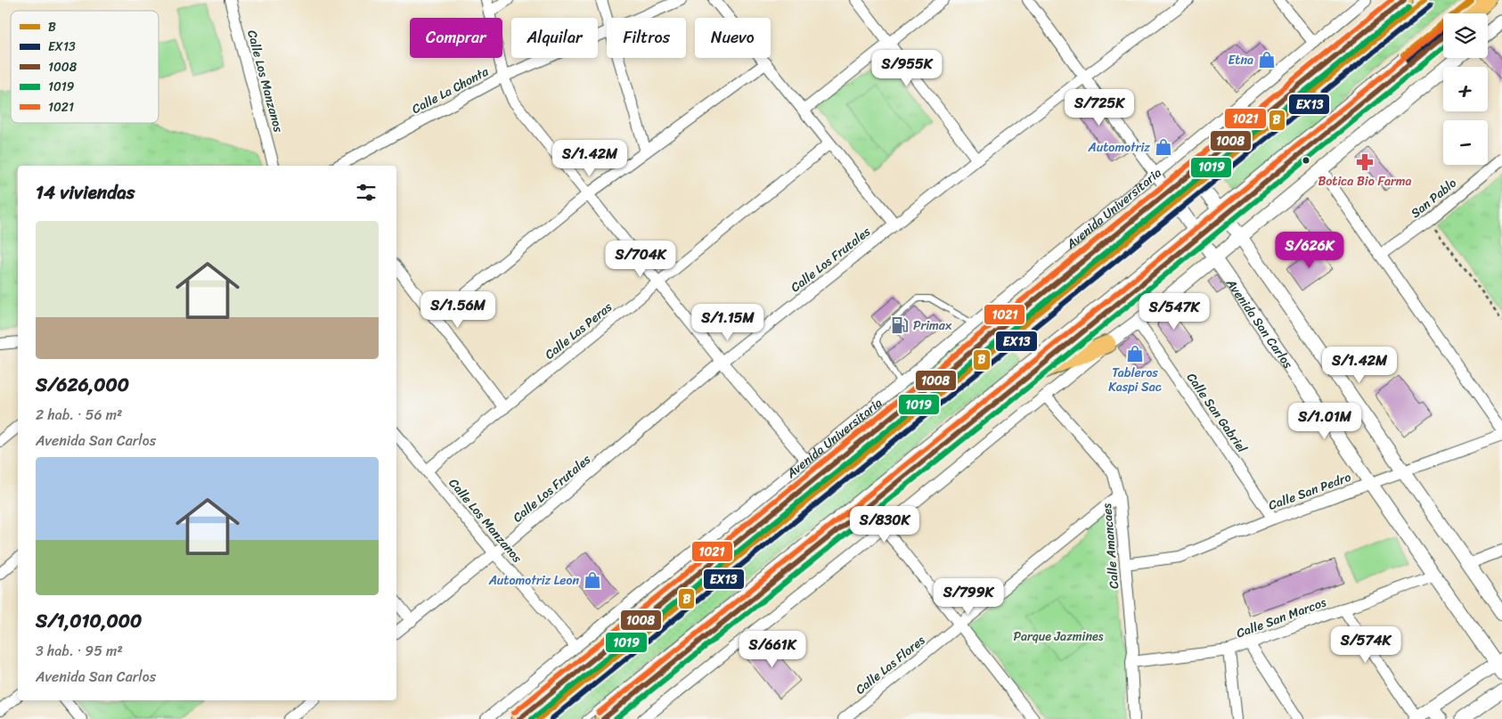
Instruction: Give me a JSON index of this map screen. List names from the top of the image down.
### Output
{
  "streets": {
    "main road": ["Avenida Universitaria"],
    "street": [
      "Calle Los Manzanos",
      "Calle La Chonta",
      "San Pablo",
      "Calle Los Frutales",
      "Avenida San Carlos",
      "Calle Las Peras",
      "Calle San Gabriel",
      "Calle San Pedro",
      "Calle Amancaes",
      "Calle San Marcos",
      "Calle Las Flores"
    ]
  },
  "crossings": [
    ["Calle Los Manzanos", "Avenida Universitaria"],
    ["Calle Los Manzanos", "Calle Los Frutales"],
    ["Calle Los Manzanos", "Calle Las Peras"],
    ["Avenida Universitaria", "Avenida San Carlos"],
    ["Calle Los Frutales", "Avenida San Carlos"],
    ["Avenida San Carlos", "Calle San Pedro"],
    ["Avenida San Carlos", "Calle San Marcos"],
    ["Calle San Gabriel", "Calle San Pedro"],
    ["Calle San Pedro", "Calle Amancaes"],
    ["Calle Amancaes", "Calle San Marcos"],
    ["Calle Amancaes", "Calle Las Flores"]
  ],
  "parks": ["Parque Jazmines"],
  "places": {
    "shop": [
      "Etna",
      "Automotriz",
      "Tableros Kaspi Sac",
      "Automotriz Leon"
    ],
    "pharmacy": ["Botica Bio Farma"],
    "fuel station": ["Primax"]
  },
  "lines": [
    "transit line B",
    "transit line 1008",
    "transit line 1021",
    "transit line EX13",
    "transit line 1019"
  ],
  "legend": [
    "B",
    "EX13",
    "1008",
    "1019",
    "1021"
  ],
  "page": {
    "map_buttons": ["+", "−"],
    "chip": [
      "Comprar",
      "Alquilar",
      "Filtros",
      "Nuevo"
    ],
    "price": [
      "S/955K",
      "S/725K",
      "S/1.42M",
      "S/626K",
      "S/704K",
      "S/1.56M",
      "S/547K",
      "S/1.15M",
      "S/1.42M",
      "S/1.01M",
      "S/830K",
      "S/799K",
      "S/574K",
      "S/661K"
    ],
    "heading": "14 viviendas",
    "list": [
      {
        "name": "S/626,000",
        "note": "2 hab. · 56 m² · Avenida San Carlos"
      },
      {
        "name": "S/1,010,000",
        "note": "3 hab. · 95 m² · Avenida San Carlos"
      }
    ]
  }
}
